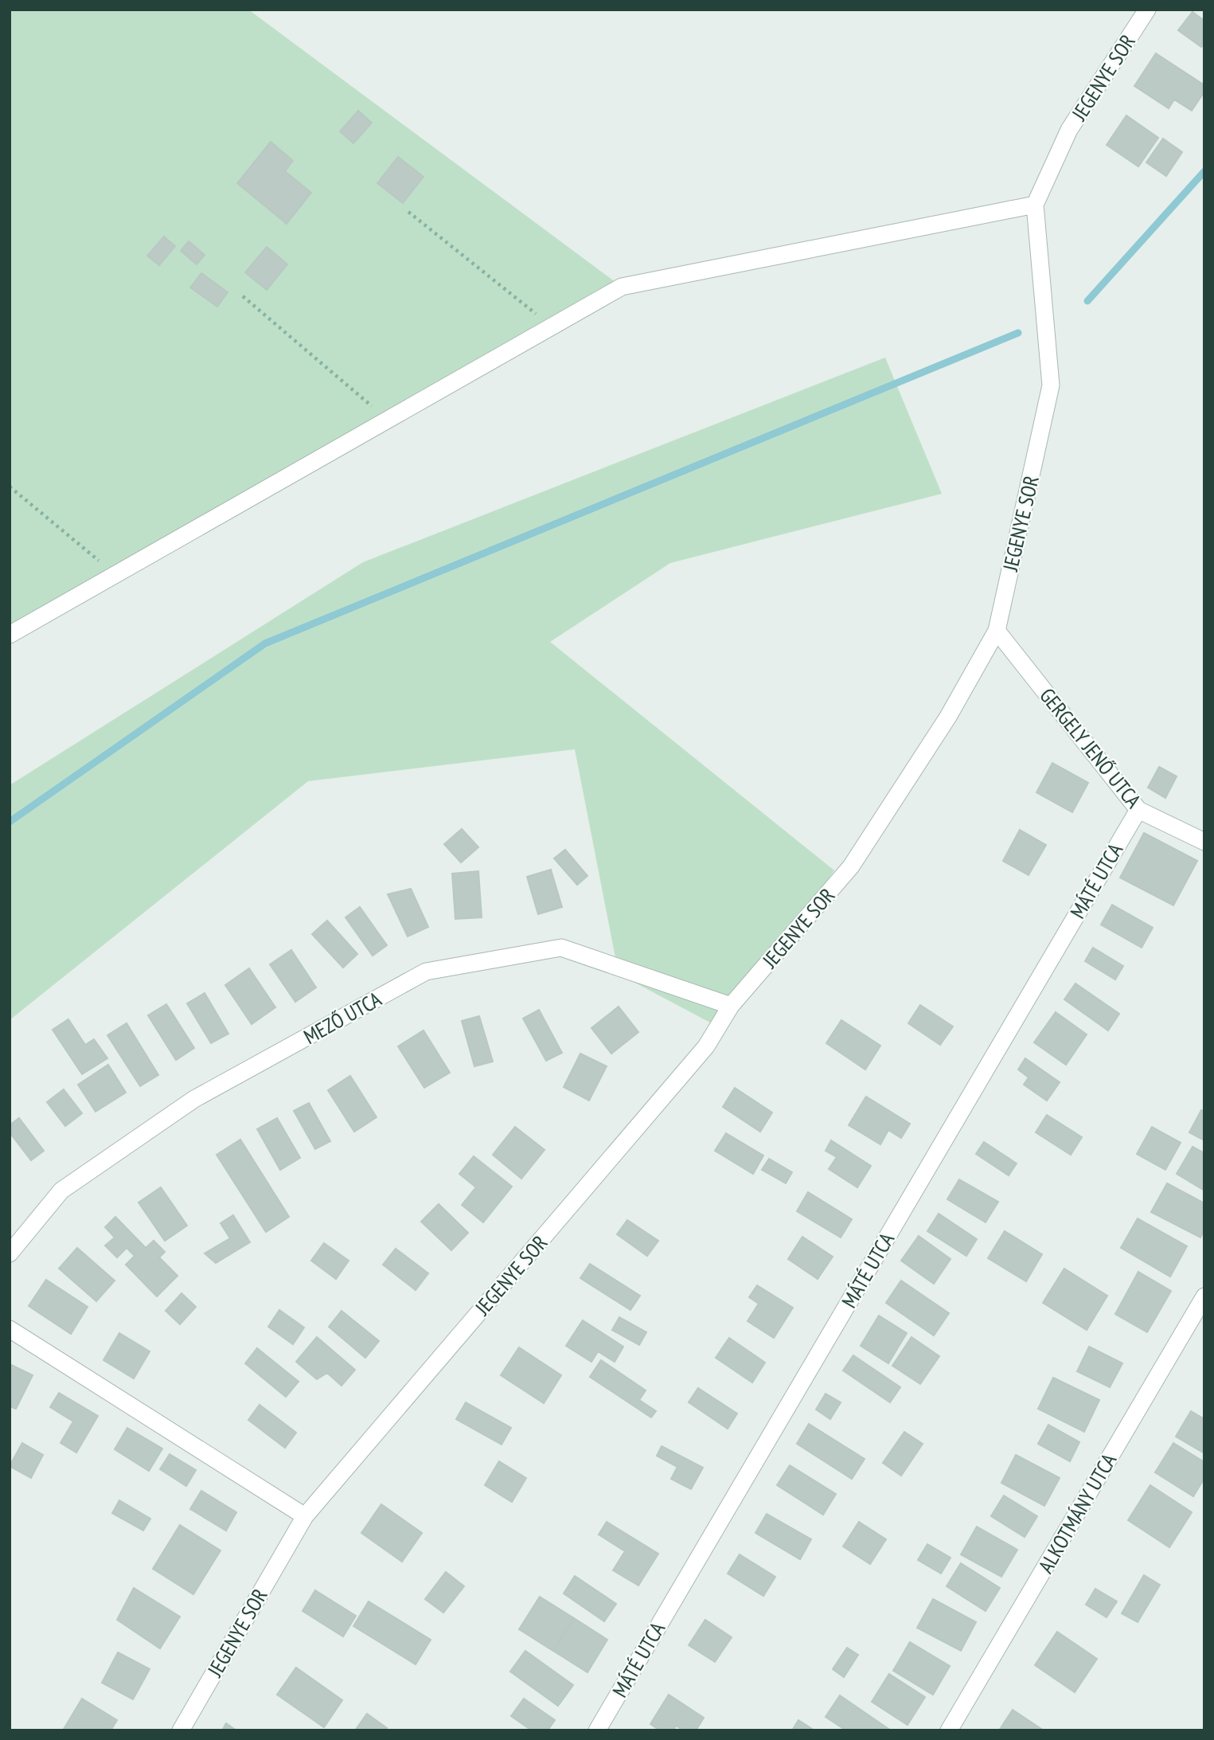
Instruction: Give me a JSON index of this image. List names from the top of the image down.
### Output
{
  "streets": {
    "street": [
      "JEGENYE SOR",
      "GERGELY JENŐ UTCA",
      "MÁTÉ UTCA",
      "MEZŐ UTCA",
      "ALKOTMÁNY UTCA"
    ]
  },
  "crossings": [
    ["JEGENYE SOR", "GERGELY JENŐ UTCA"],
    ["JEGENYE SOR", "MEZŐ UTCA"],
    ["GERGELY JENŐ UTCA", "MÁTÉ UTCA"]
  ]
}
